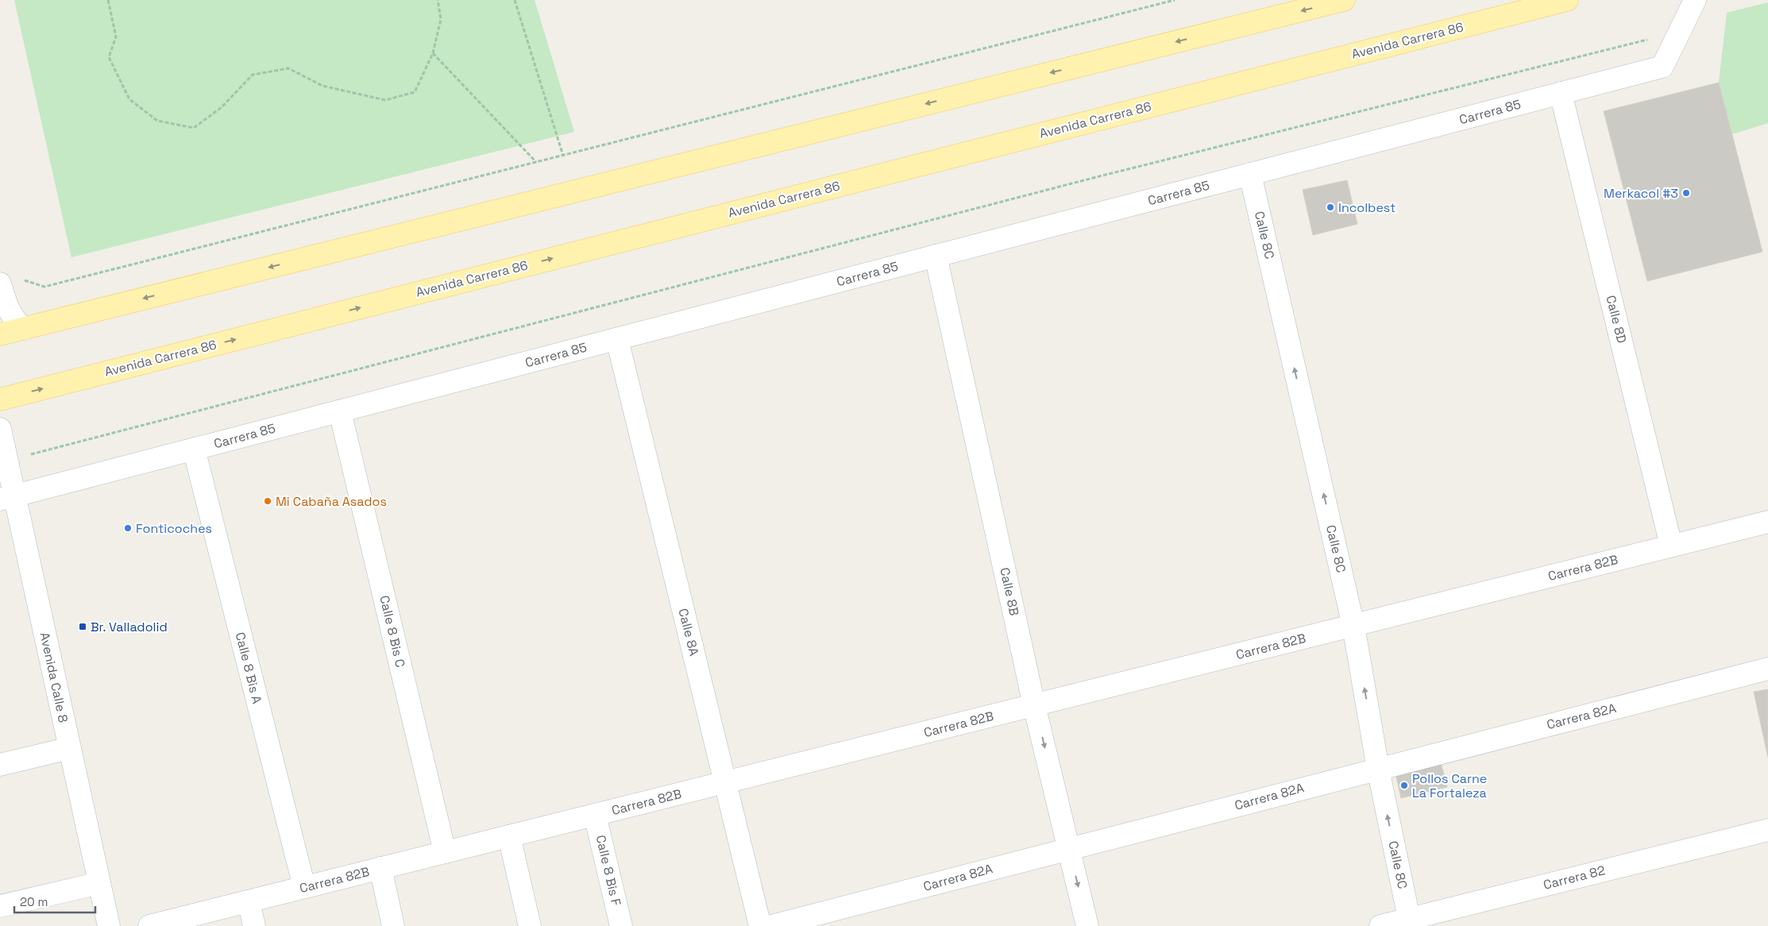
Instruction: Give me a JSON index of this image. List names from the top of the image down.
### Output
{
  "streets": {
    "main road": ["Avenida Carrera 86"],
    "street": [
      "Carrera 85",
      "Calle 8C",
      "Calle 8D",
      "Carrera 82B",
      "Calle 8B",
      "Calle 8 Bis C",
      "Calle 8A",
      "Calle 8 Bis A",
      "Avenida Calle 8",
      "Carrera 82A",
      "Calle 8 Bis F",
      "Carrera 82"
    ]
  },
  "crossings": [
    ["Carrera 85", "Calle 8C"],
    ["Carrera 85", "Calle 8D"],
    ["Carrera 85", "Calle 8B"],
    ["Carrera 85", "Calle 8 Bis C"],
    ["Carrera 85", "Calle 8A"],
    ["Carrera 85", "Calle 8 Bis A"],
    ["Carrera 85", "Avenida Calle 8"],
    ["Calle 8C", "Carrera 82B"],
    ["Calle 8C", "Carrera 82A"],
    ["Calle 8C", "Carrera 82"],
    ["Calle 8D", "Carrera 82B"],
    ["Carrera 82B", "Calle 8B"],
    ["Carrera 82B", "Calle 8 Bis C"],
    ["Carrera 82B", "Calle 8A"],
    ["Carrera 82B", "Calle 8 Bis A"],
    ["Carrera 82B", "Calle 8 Bis F"],
    ["Calle 8B", "Carrera 82A"]
  ],
  "one_way": ["Calle 8C"],
  "places": {
    "other": [
      "Merkacol #3",
      "Incolbest",
      "Mi Cabaña Asados",
      "Fonticoches",
      "Pollos Carne La Fortaleza"
    ],
    "transit": ["Br. Valladolid"]
  },
  "scale_bar": "20 m"
}
